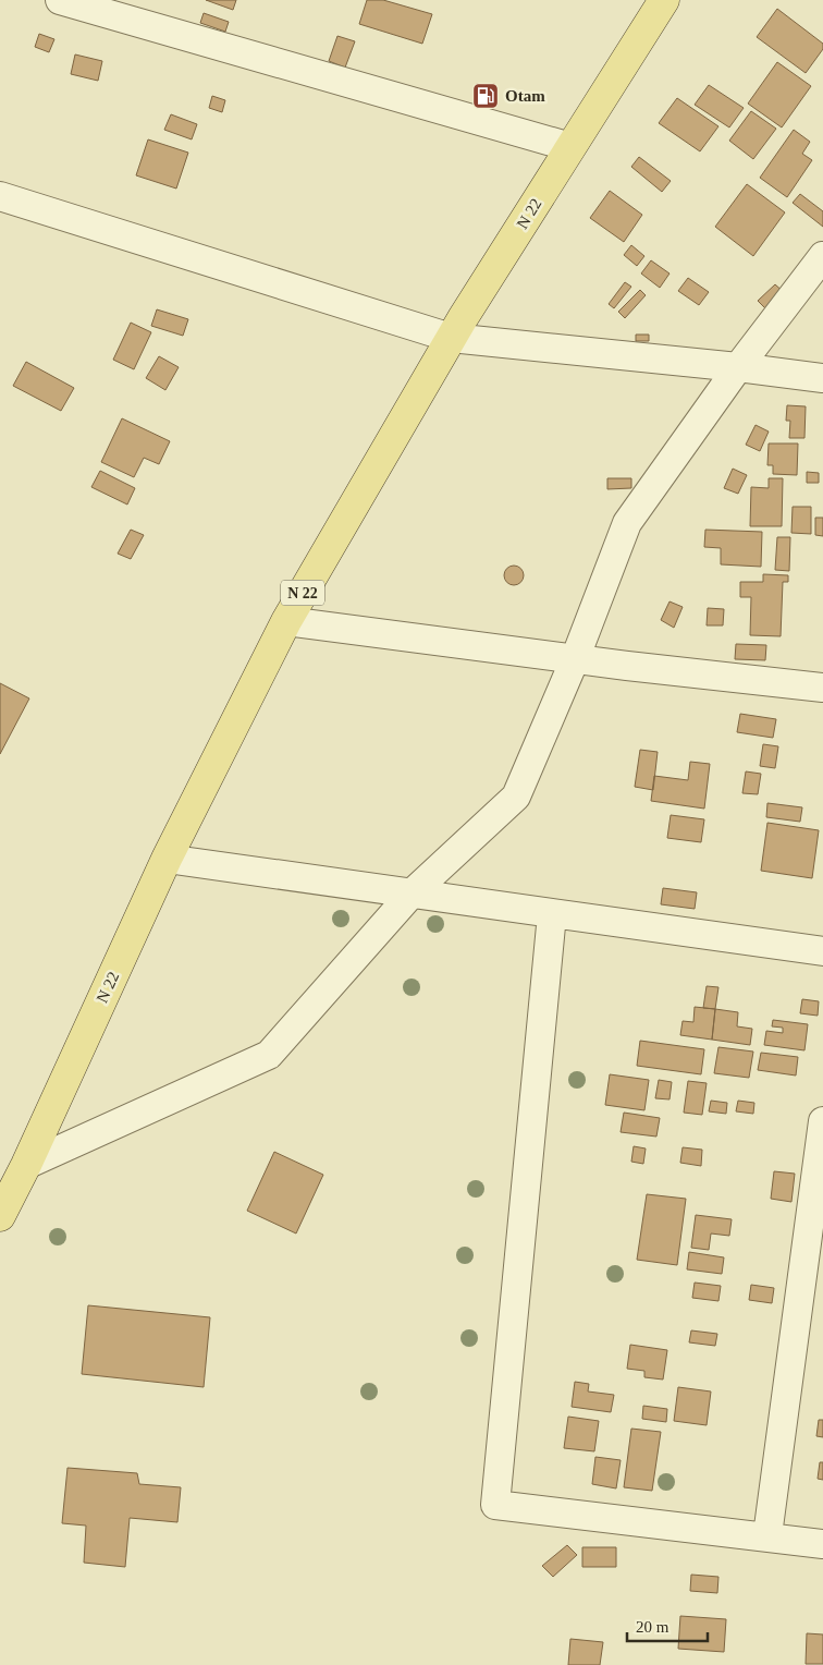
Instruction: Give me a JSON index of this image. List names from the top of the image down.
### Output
{
  "streets": {
    "main road": ["N 22"]
  },
  "places": {
    "fuel station": ["Otam"]
  },
  "scale_bar": "20 m"
}
